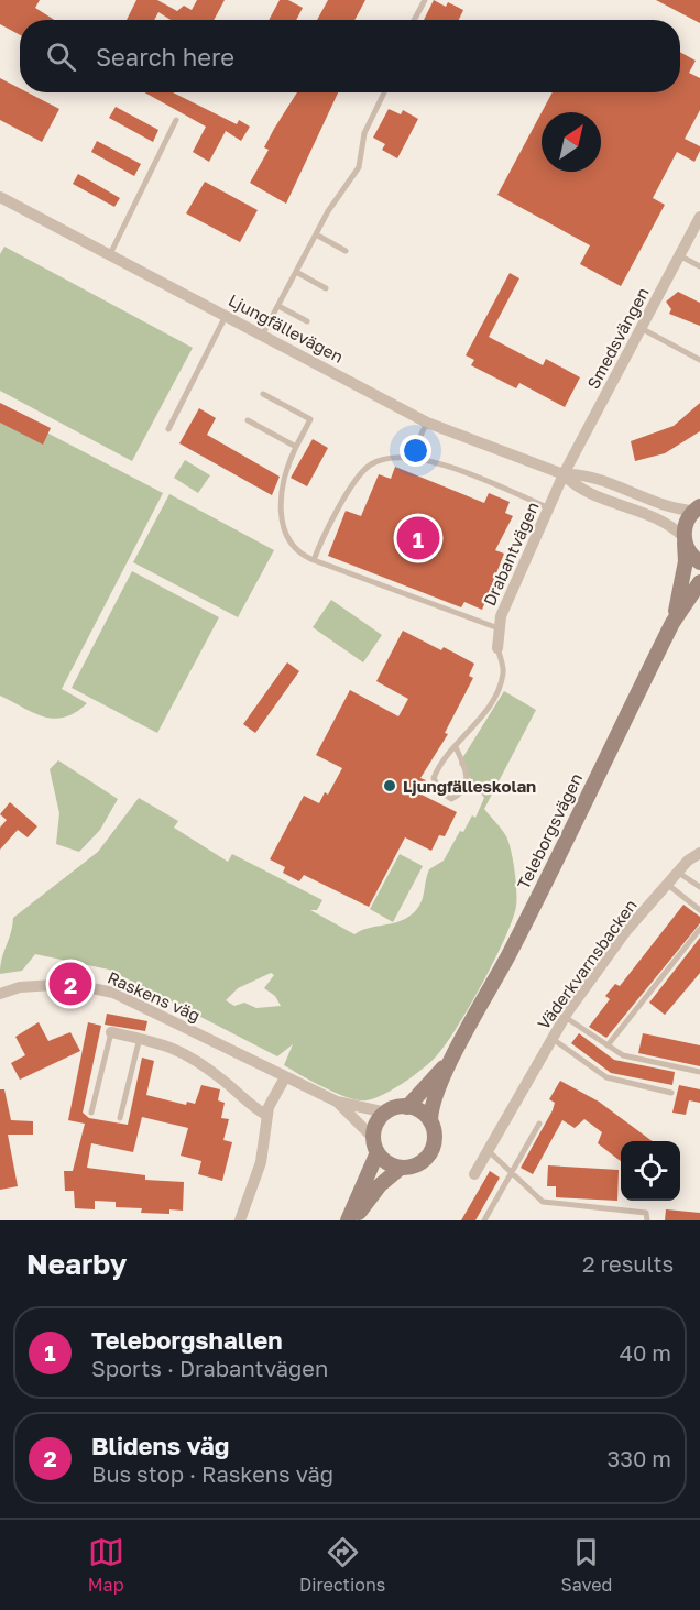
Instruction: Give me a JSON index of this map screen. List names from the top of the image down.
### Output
{
  "streets": {
    "main road": ["Teleborgsvägen"],
    "street": [
      "Ljungfällevägen",
      "Smedsvängen",
      "Drabantvägen",
      "Väderkvarnsbacken",
      "Raskens väg"
    ]
  },
  "crossings": [
    ["Ljungfällevägen", "Smedsvängen"],
    ["Ljungfällevägen", "Drabantvägen"],
    ["Ljungfällevägen", "Teleborgsvägen"],
    ["Smedsvängen", "Drabantvägen"],
    ["Teleborgsvägen", "Raskens väg"]
  ],
  "places": ["Ljungfälleskolan"],
  "north": "top right",
  "page": {
    "search": "Search here",
    "pins": ["1", "2"],
    "heading": ["Nearby", "2 results"],
    "list": [
      {
        "mark": "1",
        "name": "Teleborgshallen",
        "note": "Sports · Drabantvägen",
        "value": "40 m"
      },
      {
        "mark": "2",
        "name": "Blidens väg",
        "note": "Bus stop · Raskens väg",
        "value": "330 m"
      }
    ],
    "nav": ["Map", "Directions", "Saved"]
  }
}
